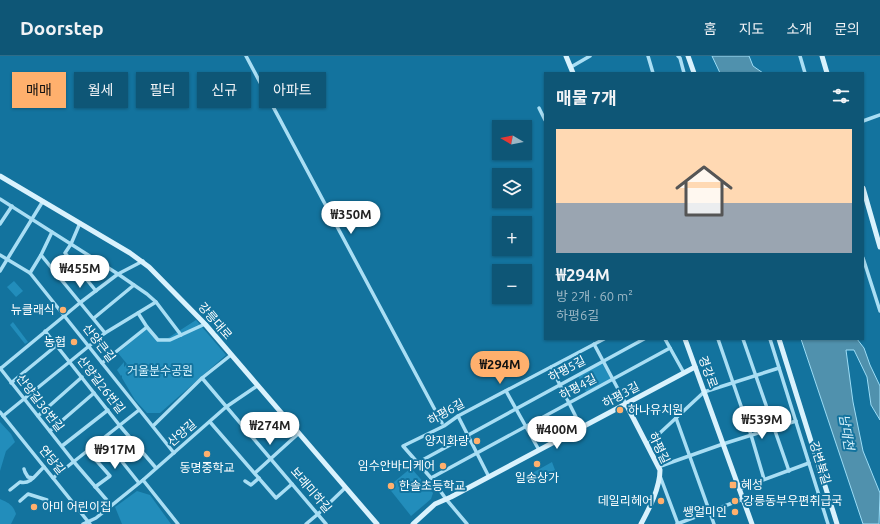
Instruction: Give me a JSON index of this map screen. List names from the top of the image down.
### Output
{
  "streets": {
    "street": [
      "강릉대로",
      "산양큰길",
      "하평5길",
      "경강로",
      "산양길26번길",
      "하평4길",
      "하평3길",
      "산양길36번길",
      "하평6길",
      "산양길",
      "하평길",
      "연당길",
      "강변북길",
      "보래미하길"
    ]
  },
  "crossings": [
    ["강릉대로", "산양길"],
    ["산양큰길", "산양길"],
    ["하평5길", "하평6길"],
    ["경강로", "하평3길"],
    ["산양길26번길", "산양길"],
    ["하평3길", "하평길"],
    ["산양길36번길", "산양길"],
    ["산양길", "연당길"],
    ["산양길", "보래미하길"]
  ],
  "water": ["남대천"],
  "parks": ["거울분수공원"],
  "places": {
    "other": [
      "뉴클래식",
      "농협",
      "하나유치원",
      "양지화랑",
      "동명중학교",
      "일송상가",
      "임수안바디케어",
      "한솔초등학교",
      "데일리헤어",
      "강릉동부우편취급국",
      "아미 어린이집",
      "쌩얼미인"
    ],
    "transit": ["혜성"]
  },
  "north": "left",
  "page": {
    "header": "Doorstep",
    "nav": [
      "홈",
      "지도",
      "소개",
      "문의"
    ],
    "chip": [
      "매매",
      "월세",
      "필터",
      "신규",
      "아파트"
    ],
    "heading": "매물 7개",
    "map_buttons": ["+", "−"],
    "list": [
      {
        "name": "₩294M",
        "note": "방 2개 · 60 m² · 하평6길"
      }
    ],
    "price": [
      "₩350M",
      "₩455M",
      "₩294M",
      "₩539M",
      "₩274M",
      "₩400M",
      "₩917M"
    ]
  }
}
